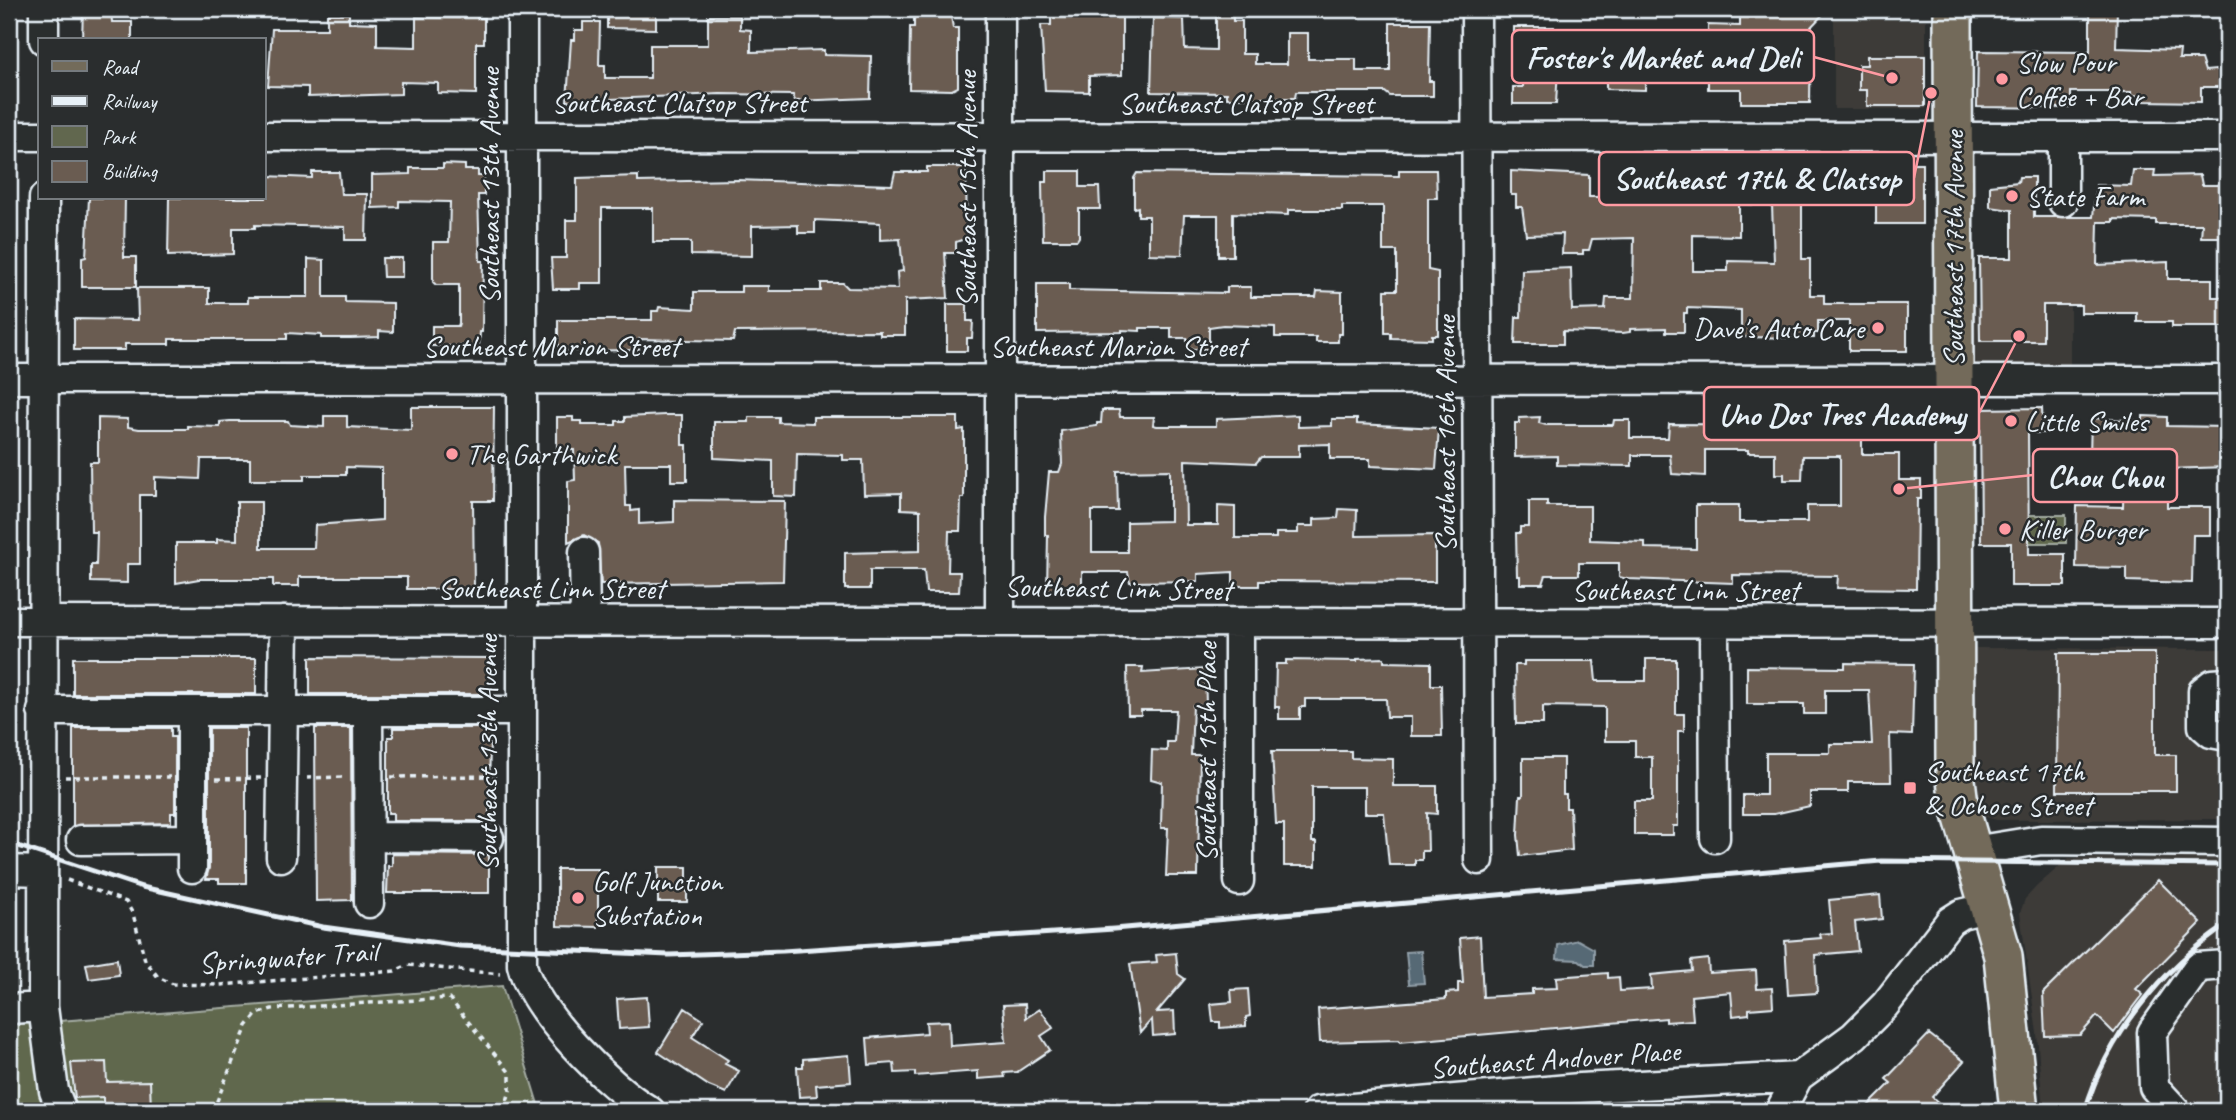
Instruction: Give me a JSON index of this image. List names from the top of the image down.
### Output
{
  "streets": {
    "main road": ["Southeast 17th Avenue"],
    "street": [
      "Southeast Clatsop Street",
      "Southeast 13th Avenue",
      "Southeast 15th Avenue",
      "Southeast Marion Street",
      "Southeast 16th Avenue",
      "Southeast Linn Street",
      "Southeast 15th Place",
      "Southeast Andover Place"
    ],
    "path": ["Springwater Trail"]
  },
  "crossings": [
    ["Southeast Clatsop Street", "Southeast 13th Avenue"],
    ["Southeast Clatsop Street", "Southeast 15th Avenue"],
    ["Southeast Clatsop Street", "Southeast 17th Avenue"],
    ["Southeast Clatsop Street", "Southeast 16th Avenue"],
    ["Southeast 13th Avenue", "Southeast Marion Street"],
    ["Southeast 13th Avenue", "Southeast Linn Street"],
    ["Southeast 13th Avenue", "Springwater Trail"],
    ["Southeast 15th Avenue", "Southeast Marion Street"],
    ["Southeast 15th Avenue", "Southeast Linn Street"],
    ["Southeast 17th Avenue", "Southeast Marion Street"],
    ["Southeast 17th Avenue", "Southeast Linn Street"],
    ["Southeast Marion Street", "Southeast 16th Avenue"],
    ["Southeast 16th Avenue", "Southeast Linn Street"],
    ["Southeast Linn Street", "Southeast 15th Place"]
  ],
  "places": {
    "other": [
      "Foster's Market and Deli",
      "Slow Pour Coffee + Bar",
      "Southeast 17th & Clatsop",
      "State Farm",
      "Dave's Auto Care",
      "Uno Dos Tres Academy",
      "Little Smiles",
      "The Garthwick",
      "Chou Chou",
      "Killer Burger",
      "Golf Junction Substation"
    ],
    "transit": ["Southeast 17th & Ochoco Street"]
  },
  "legend": [
    "Road",
    "Railway",
    "Park",
    "Building"
  ]
}
